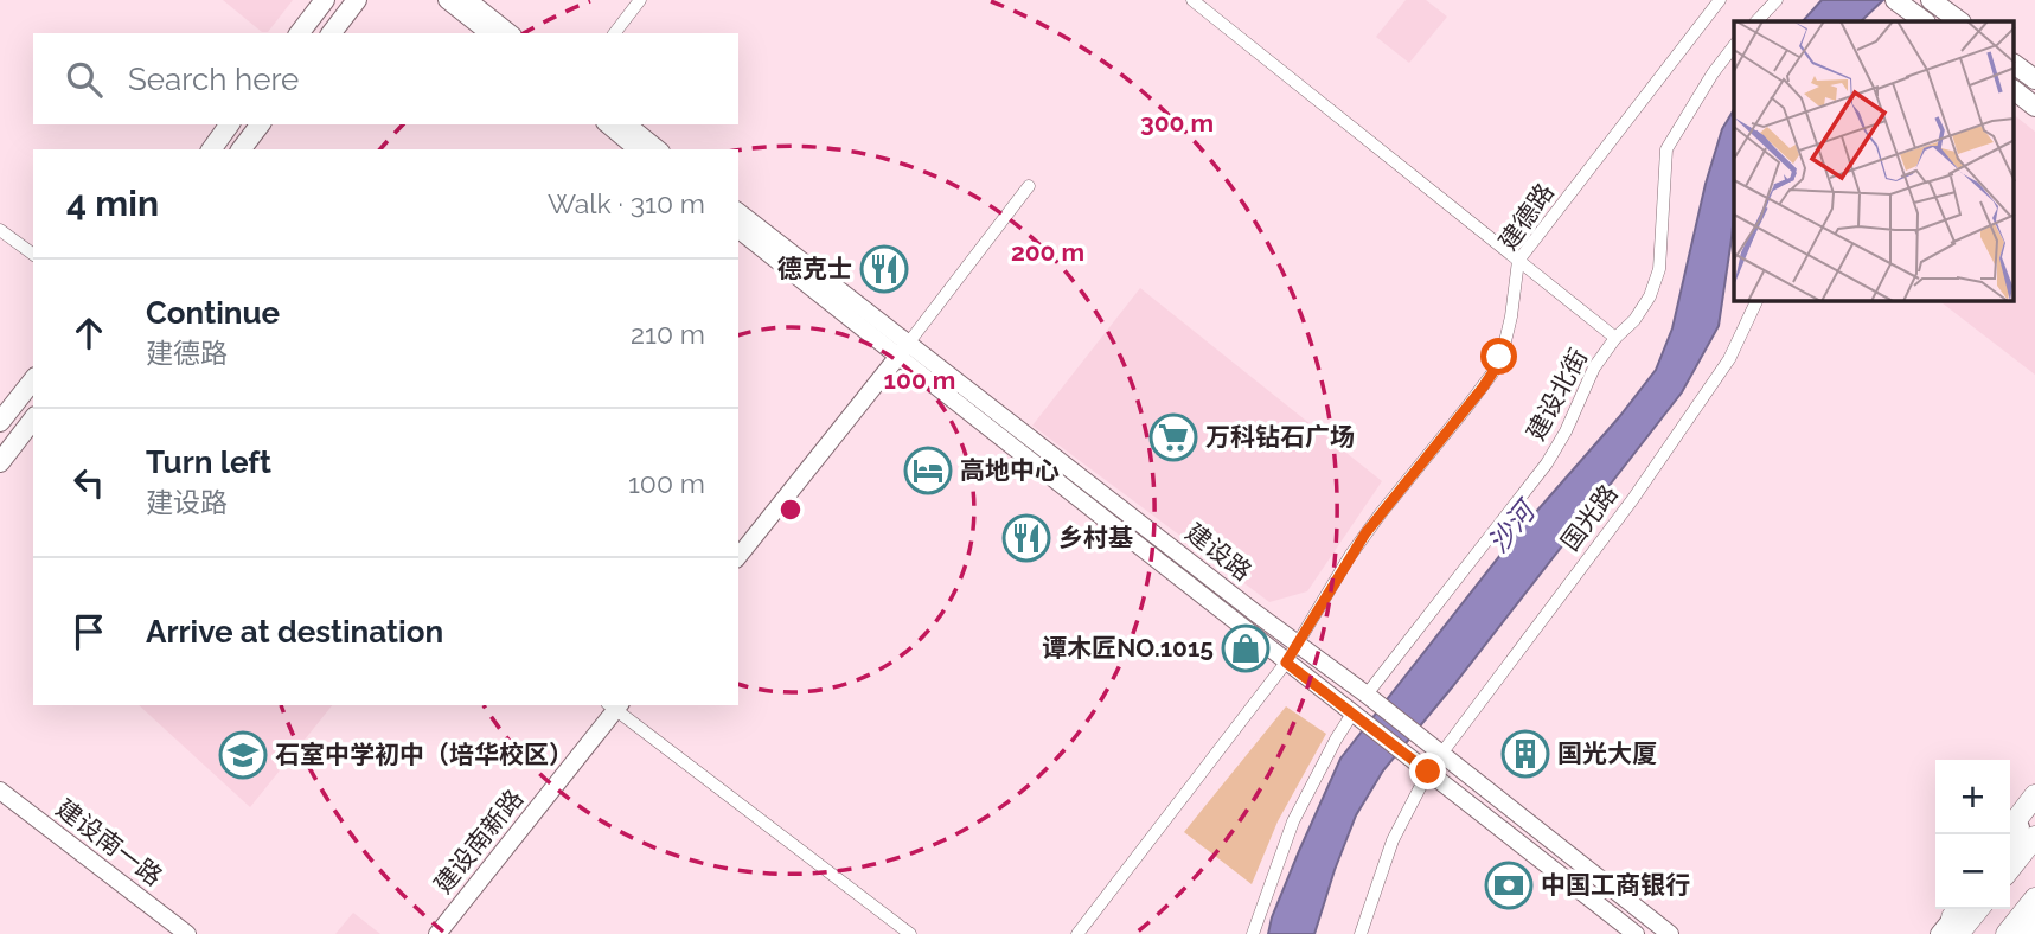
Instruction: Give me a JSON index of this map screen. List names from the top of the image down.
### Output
{
  "streets": {
    "street": [
      "建德路",
      "建设北街",
      "国光路",
      "建设路",
      "建设南新路",
      "建设南一路"
    ]
  },
  "crossings": [
    ["建德路", "建设路"],
    ["建设北街", "建设路"],
    ["国光路", "建设路"]
  ],
  "water": ["沙河"],
  "places": {
    "restaurant": ["德克士", "乡村基"],
    "supermarket": ["万科钻石广场"],
    "hotel": ["高地中心"],
    "shop": ["谭木匠NO.1015"],
    "building": ["国光大厦"],
    "school or university": ["石室中学初中（培华校区）"],
    "bank": ["中国工商银行"]
  },
  "page": {
    "search": "Search here",
    "heading": ["4 min", "Walk · 310 m"],
    "list": [
      ["Continue", "建德路", "210 m"],
      ["Turn left", "建设路", "100 m"],
      "Arrive at destination"
    ],
    "map_buttons": ["+", "−"]
  },
  "rings": ["300 m", "200 m", "100 m"]
}
